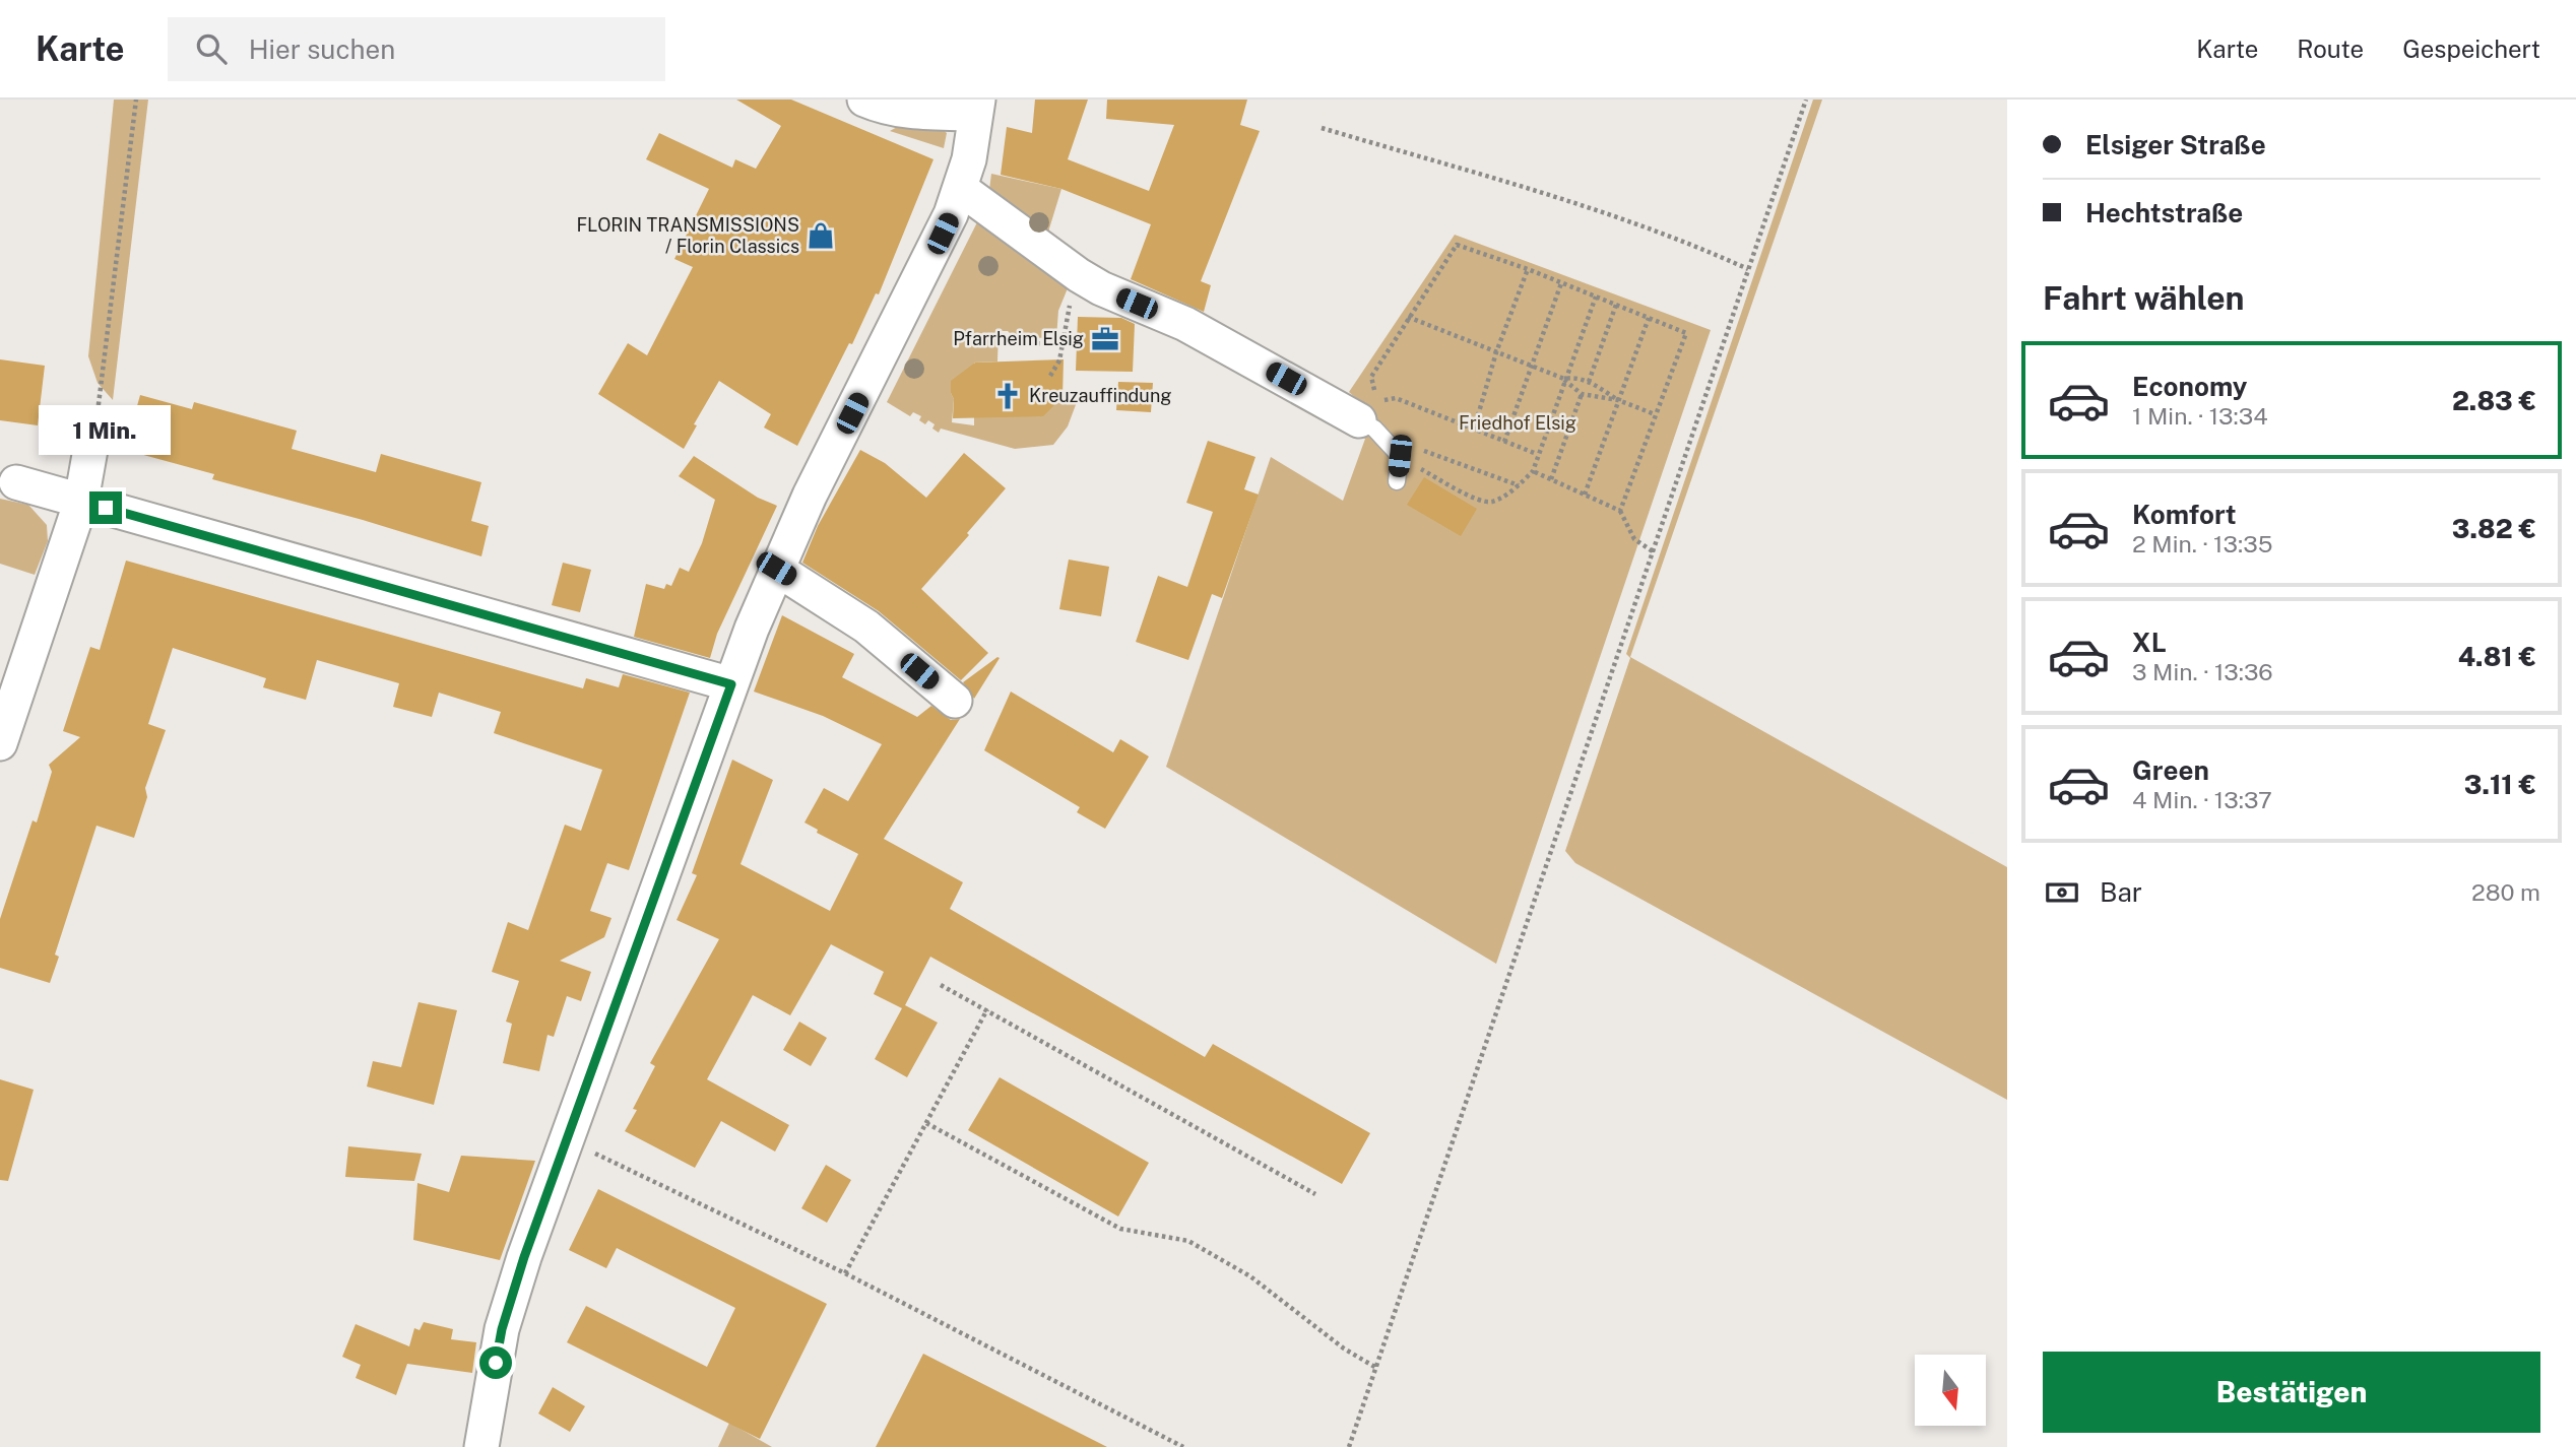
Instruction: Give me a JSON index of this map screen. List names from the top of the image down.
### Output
{
  "parks": ["Friedhof Elsig"],
  "places": {
    "shop": ["FLORIN TRANSMISSIONS / Florin Classics"],
    "office": ["Pfarrheim Elsig"],
    "church": ["Kreuzauffindung"]
  },
  "north": "bottom",
  "page": {
    "header": "Karte",
    "search": "Hier suchen",
    "nav": ["Karte", "Route", "Gespeichert"],
    "banner": ["Elsiger Straße", "Hechtstraße"],
    "heading": "Fahrt wählen",
    "list": [
      {
        "name": "Economy",
        "note": "1 Min. · 13:34",
        "value": "2.83 €"
      },
      {
        "name": "Komfort",
        "note": "2 Min. · 13:35",
        "value": "3.82 €"
      },
      {
        "name": "XL",
        "note": "3 Min. · 13:36",
        "value": "4.81 €"
      },
      {
        "name": "Green",
        "note": "4 Min. · 13:37",
        "value": "3.11 €"
      }
    ],
    "bubble": "1 Min.",
    "pay": ["Bar", "280 m"],
    "buttons": "Bestätigen"
  }
}
